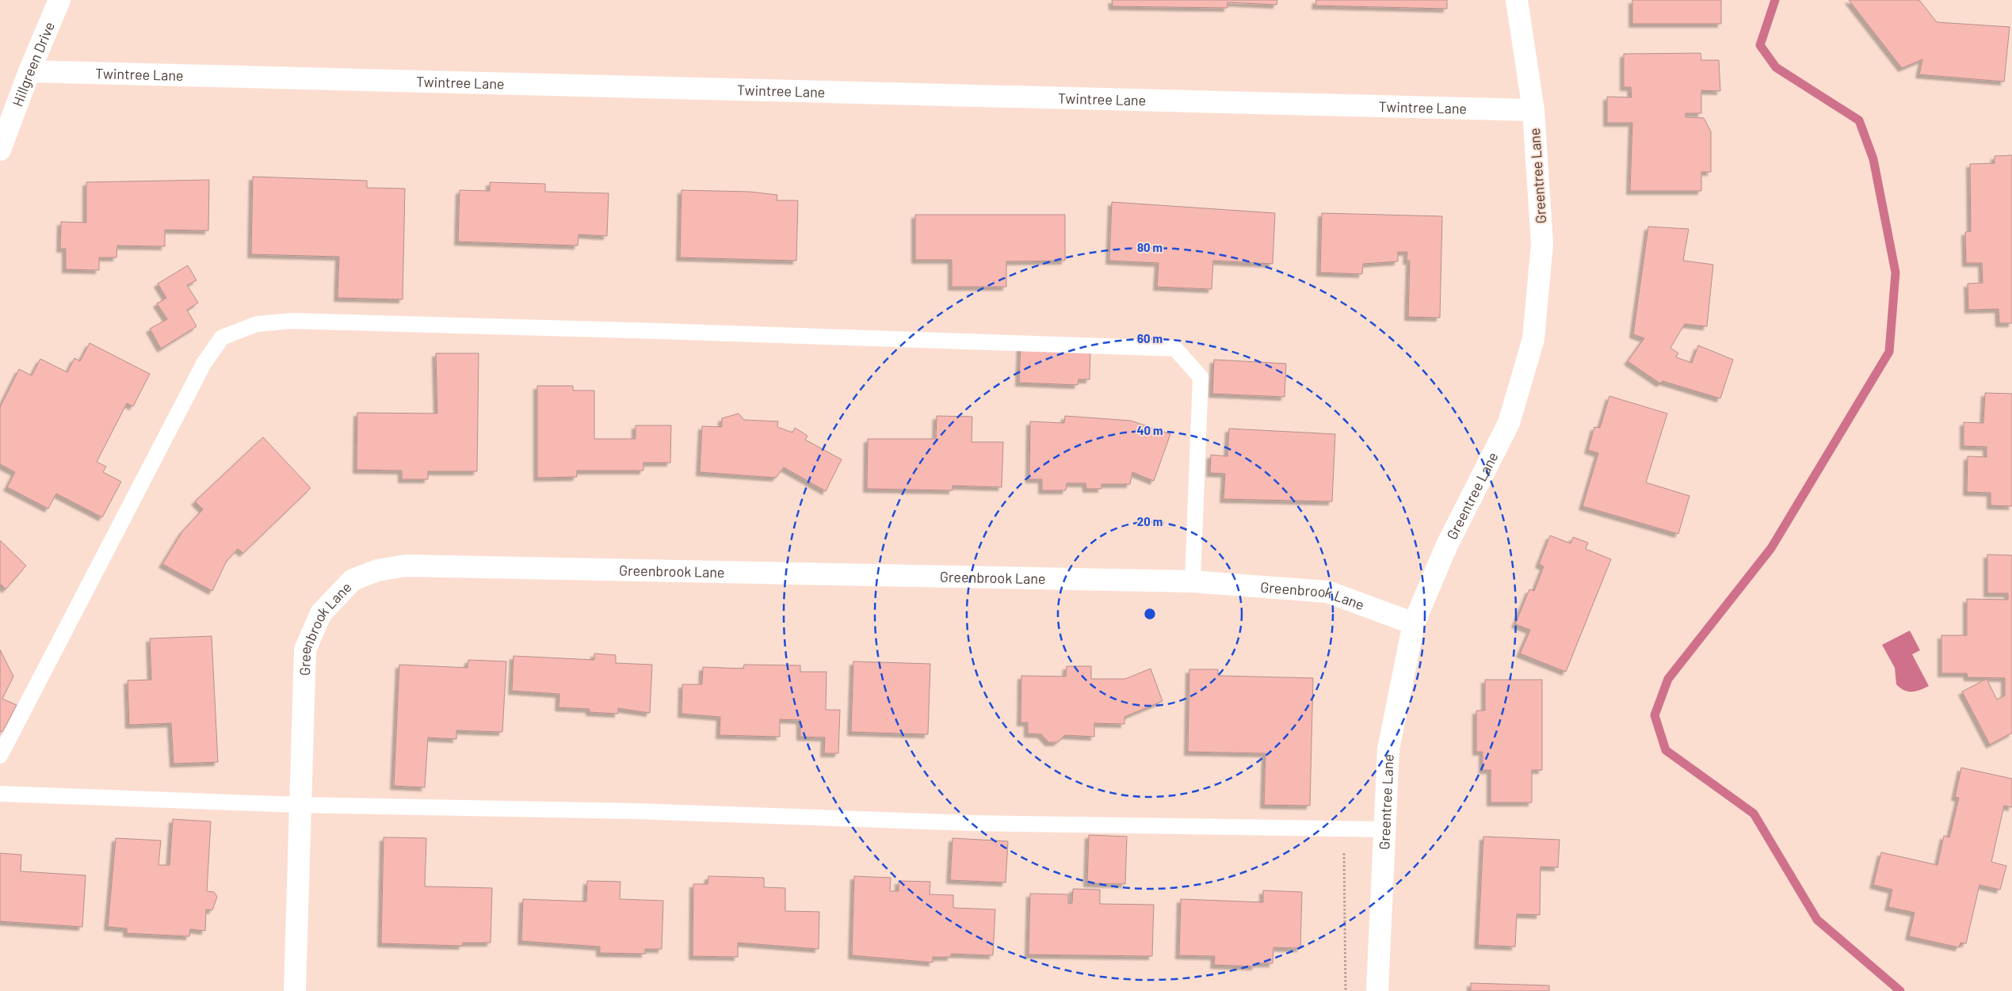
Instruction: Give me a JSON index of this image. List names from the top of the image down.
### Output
{
  "streets": {
    "street": [
      "Hillgreen Drive",
      "Twintree Lane",
      "Greentree Lane",
      "Greenbrook Lane"
    ]
  },
  "crossings": [
    ["Hillgreen Drive", "Twintree Lane"],
    ["Twintree Lane", "Greentree Lane"],
    ["Greentree Lane", "Greenbrook Lane"]
  ],
  "rings": [
    "80 m",
    "60 m",
    "40 m",
    "20 m"
  ]
}
